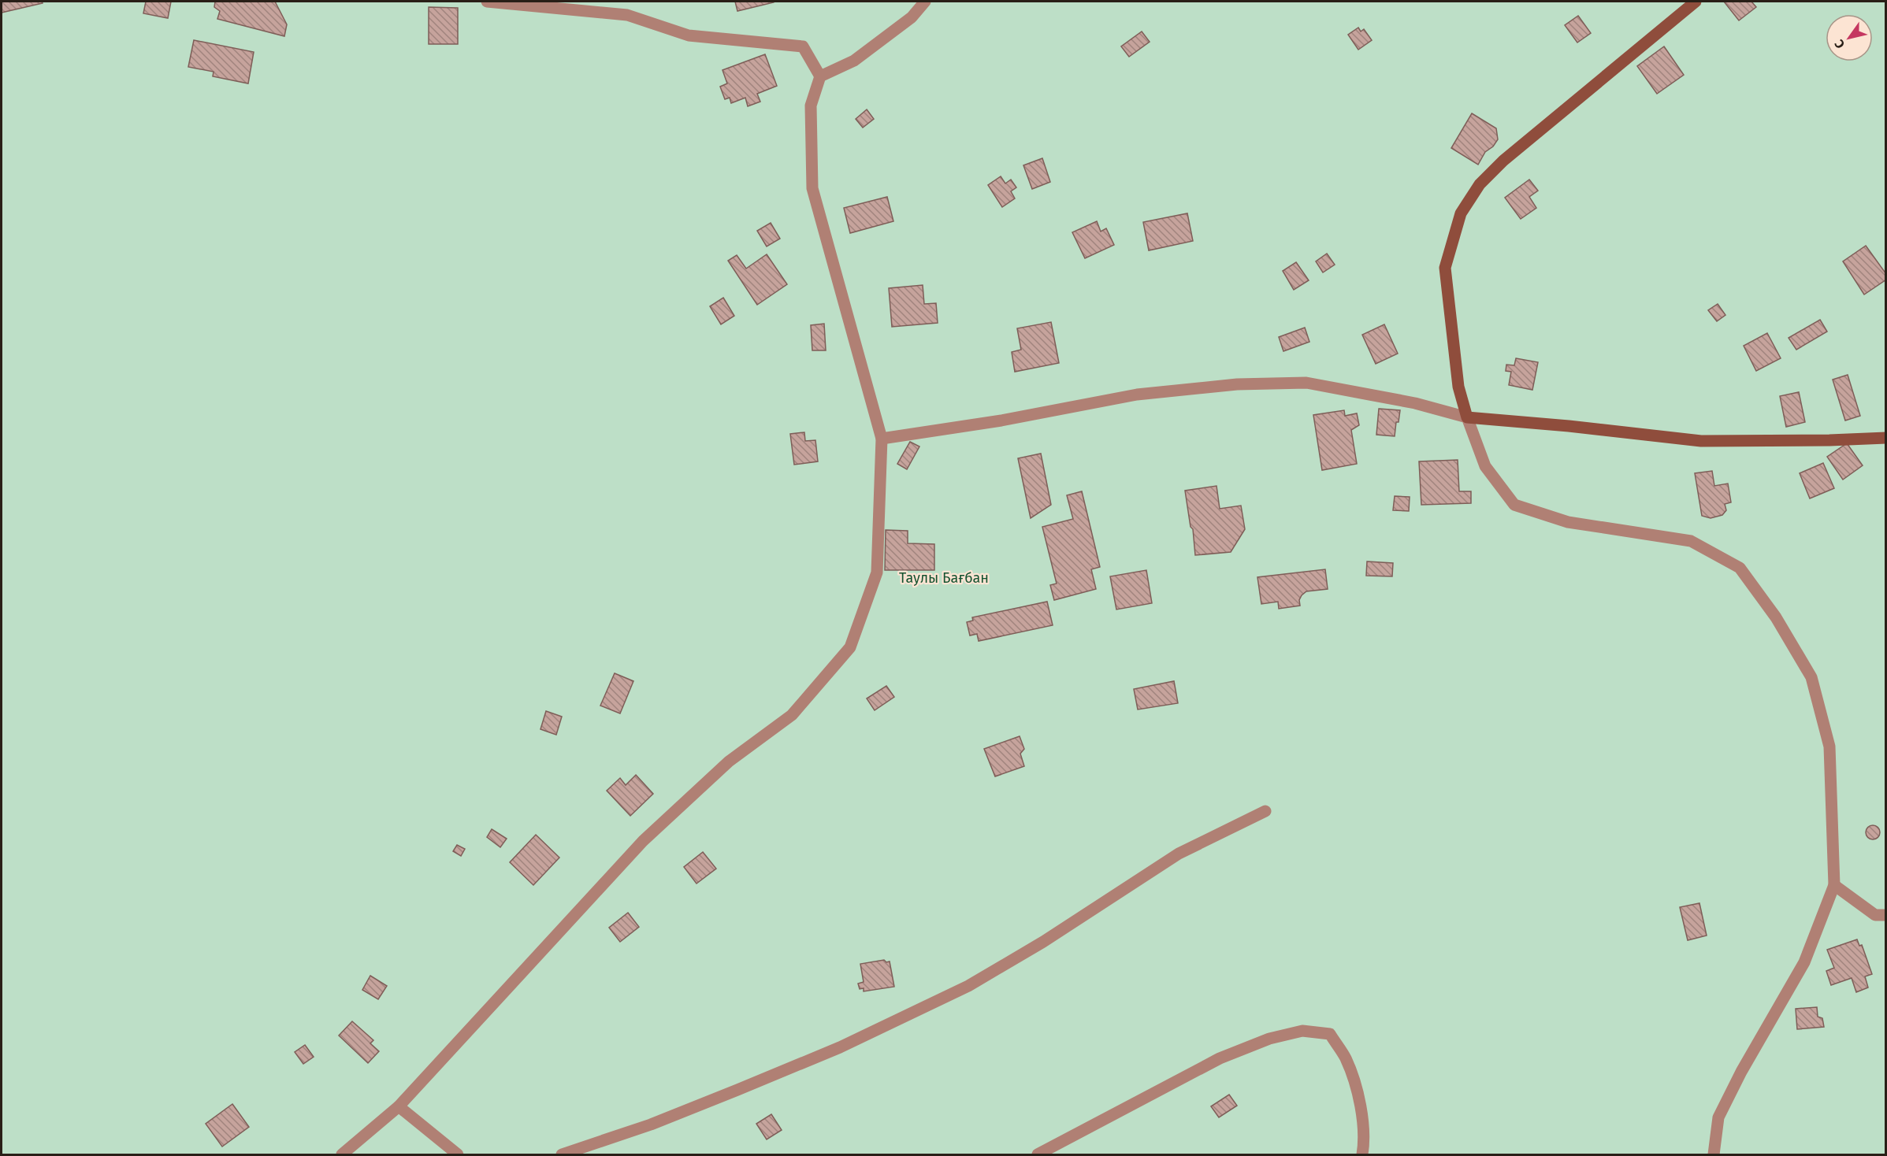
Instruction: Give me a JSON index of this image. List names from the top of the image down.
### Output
{
  "parks": ["Таулы Бағбан"],
  "north": "bottom left"
}
